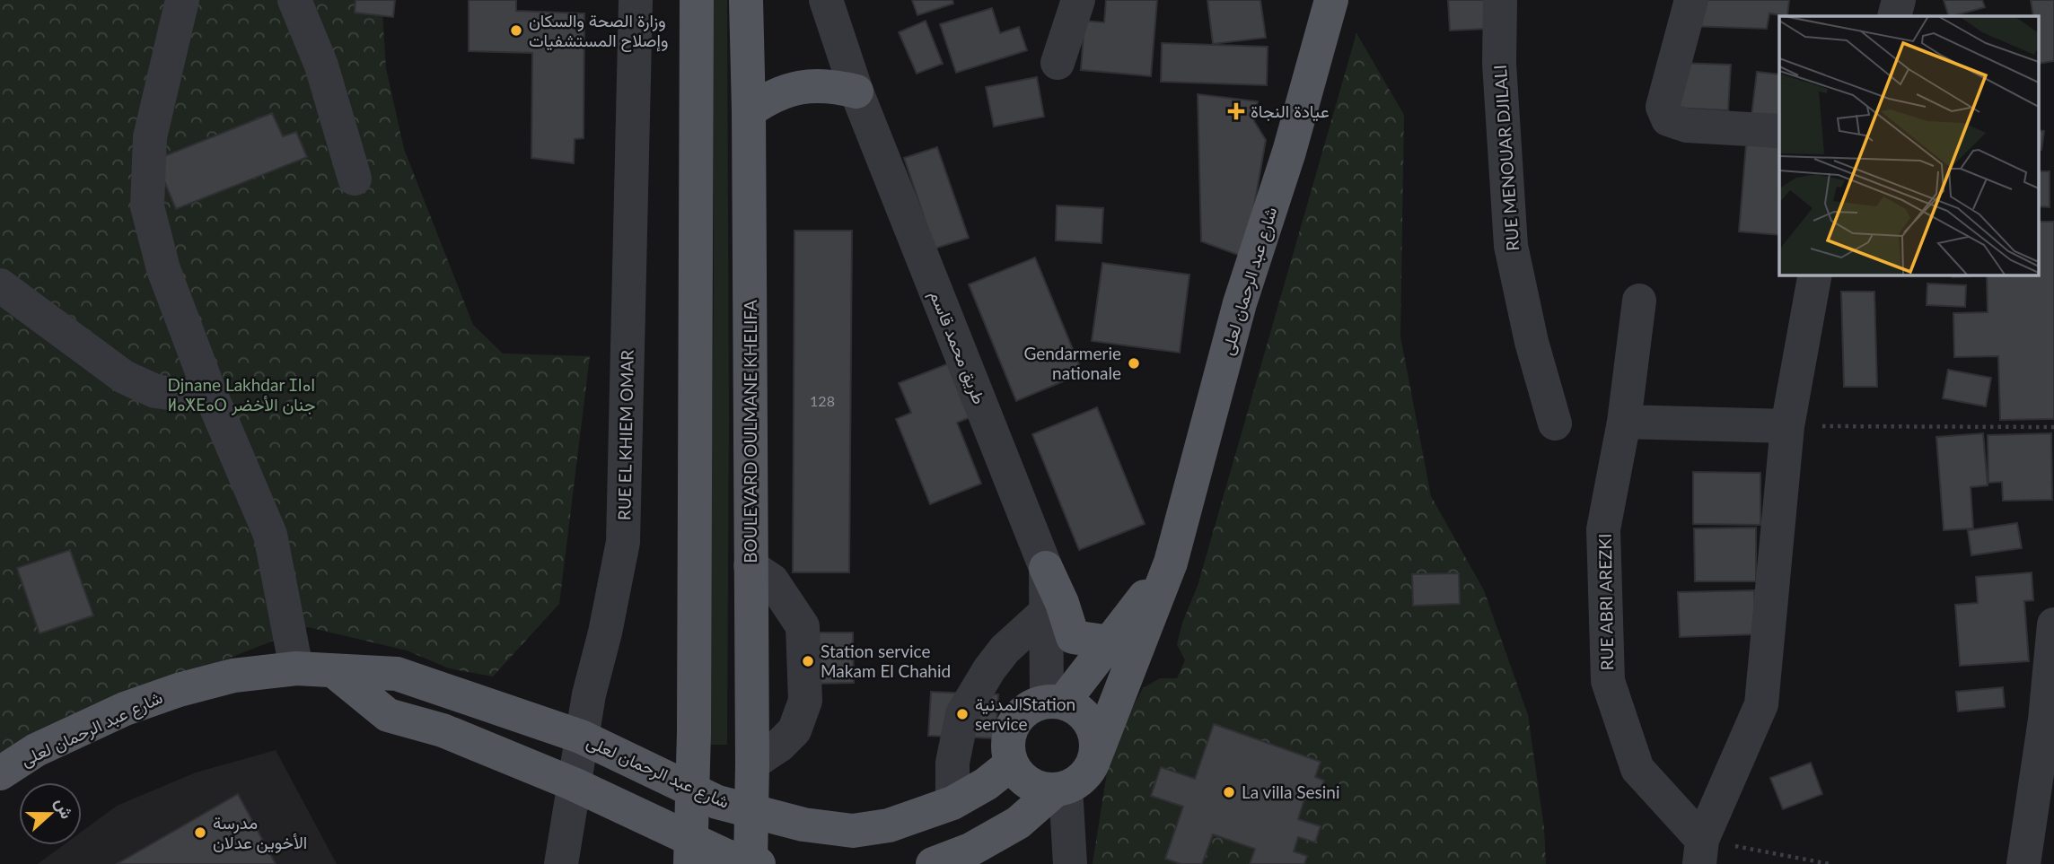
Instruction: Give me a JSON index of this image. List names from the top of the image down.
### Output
{
  "streets": {
    "main road": ["شارع عبد الرحمان لعلى", "BOULEVARD OULMANE KHELIFA"],
    "street": [
      "RUE MENOUAR DJILALI",
      "طريق محمد قاسم",
      "RUE EL KHIEM OMAR",
      "RUE ABRI AREZKI"
    ]
  },
  "crossings": [
    ["شارع عبد الرحمان لعلى", "طريق محمد قاسم"],
    ["شارع عبد الرحمان لعلى", "RUE EL KHIEM OMAR"]
  ],
  "parks": ["Djnane Lakhdar ⵊⵏⴰⵏ ⵍⴰⵅⴹⴰⵔ جنان الأخضر"],
  "places": {
    "other": [
      "وزارة الصحة والسكان وإصلاح المستشفيات",
      "Gendarmerie nationale",
      "Station service Makam El Chahid",
      "المدنيةStation service",
      "La villa Sesini",
      "مدرسة الأخوين عدلان"
    ],
    "health": ["عيادة النجاة"]
  },
  "house_numbers": ["128"],
  "north": "right"
}
